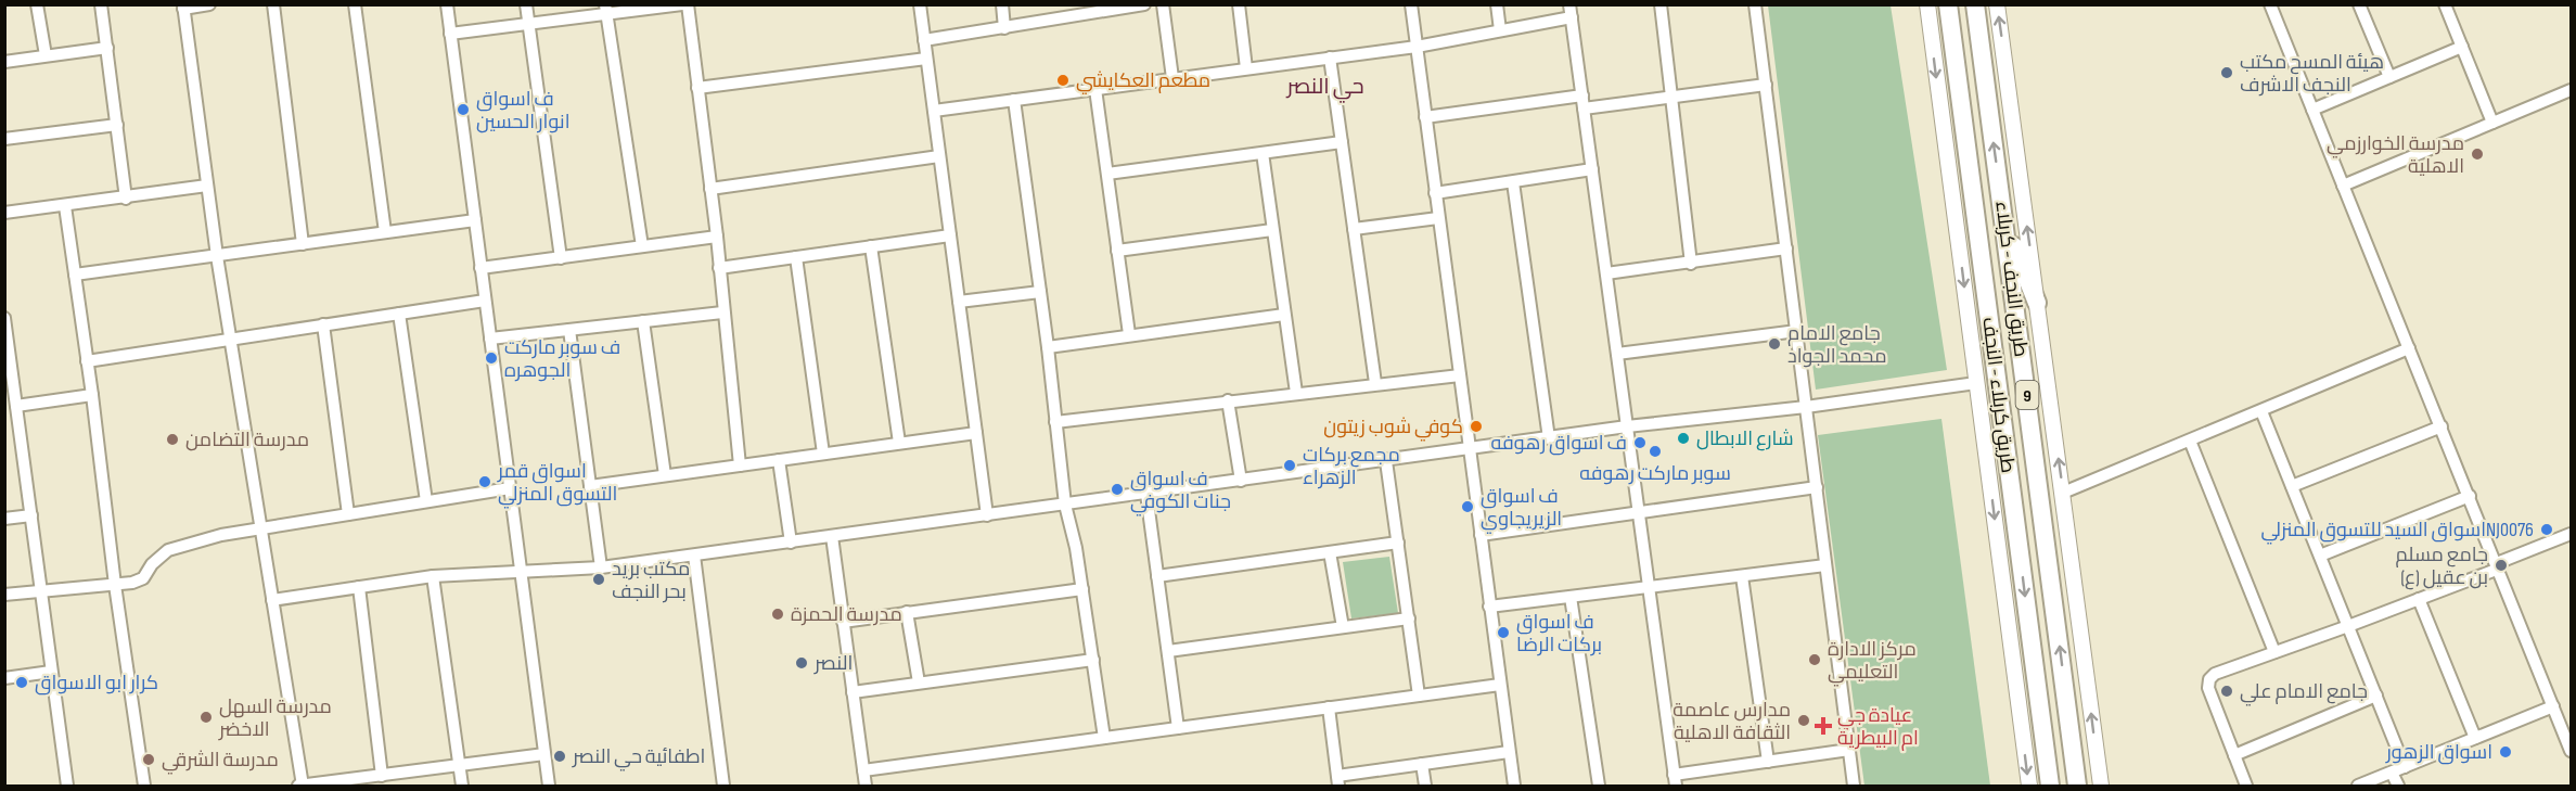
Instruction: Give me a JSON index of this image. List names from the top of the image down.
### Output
{
  "streets": {
    "highway": ["طريق النجف - کربلاء", "طريق کربلاء - النجف", "9"]
  },
  "one_way": ["طريق النجف - کربلاء", "طريق کربلاء - النجف"],
  "districts": ["حي النصر"],
  "places": {
    "other": [
      "هيئة المسح مكتب النجف الاشرف",
      "مطعم العكايشي",
      "ف اسواق انوار الحسين",
      "مدرسة الخوارزمي الاهلية",
      "جامع الامام محمد الجواد",
      "ف سوبر ماركت الجوهره",
      "كوفي شوب زيتون",
      "شارع الابطال",
      "مدرسة التضامن",
      "ف اسواق رهوفه",
      "سوبر ماركت رهوفه",
      "مجمع بركات الزهراء",
      "اسواق قمر التسوق المنزلي",
      "ف اسواق جنات الكوفي",
      "ف اسواق الزيريجاوي",
      "اسواق السيد للتسوق المنزليNJ0076",
      "جامع مسلم بن عقيل (ع)",
      "مكتب بريد بحر النجف",
      "مدرسة الحمزة",
      "ف اسواق بركات الرضا",
      "مركز الادارة التعليمي",
      "النصر",
      "كرار ابو الاسواق",
      "جامع الامام علي",
      "مدرسة السهل الاخضر",
      "مدارس عاصمة الثقافة الاهلية",
      "اسواق الزهور",
      "اطفائية حي النصر",
      "مدرسة الشرقي"
    ],
    "health": ["عيادة جي ام البيطرية"]
  }
}
